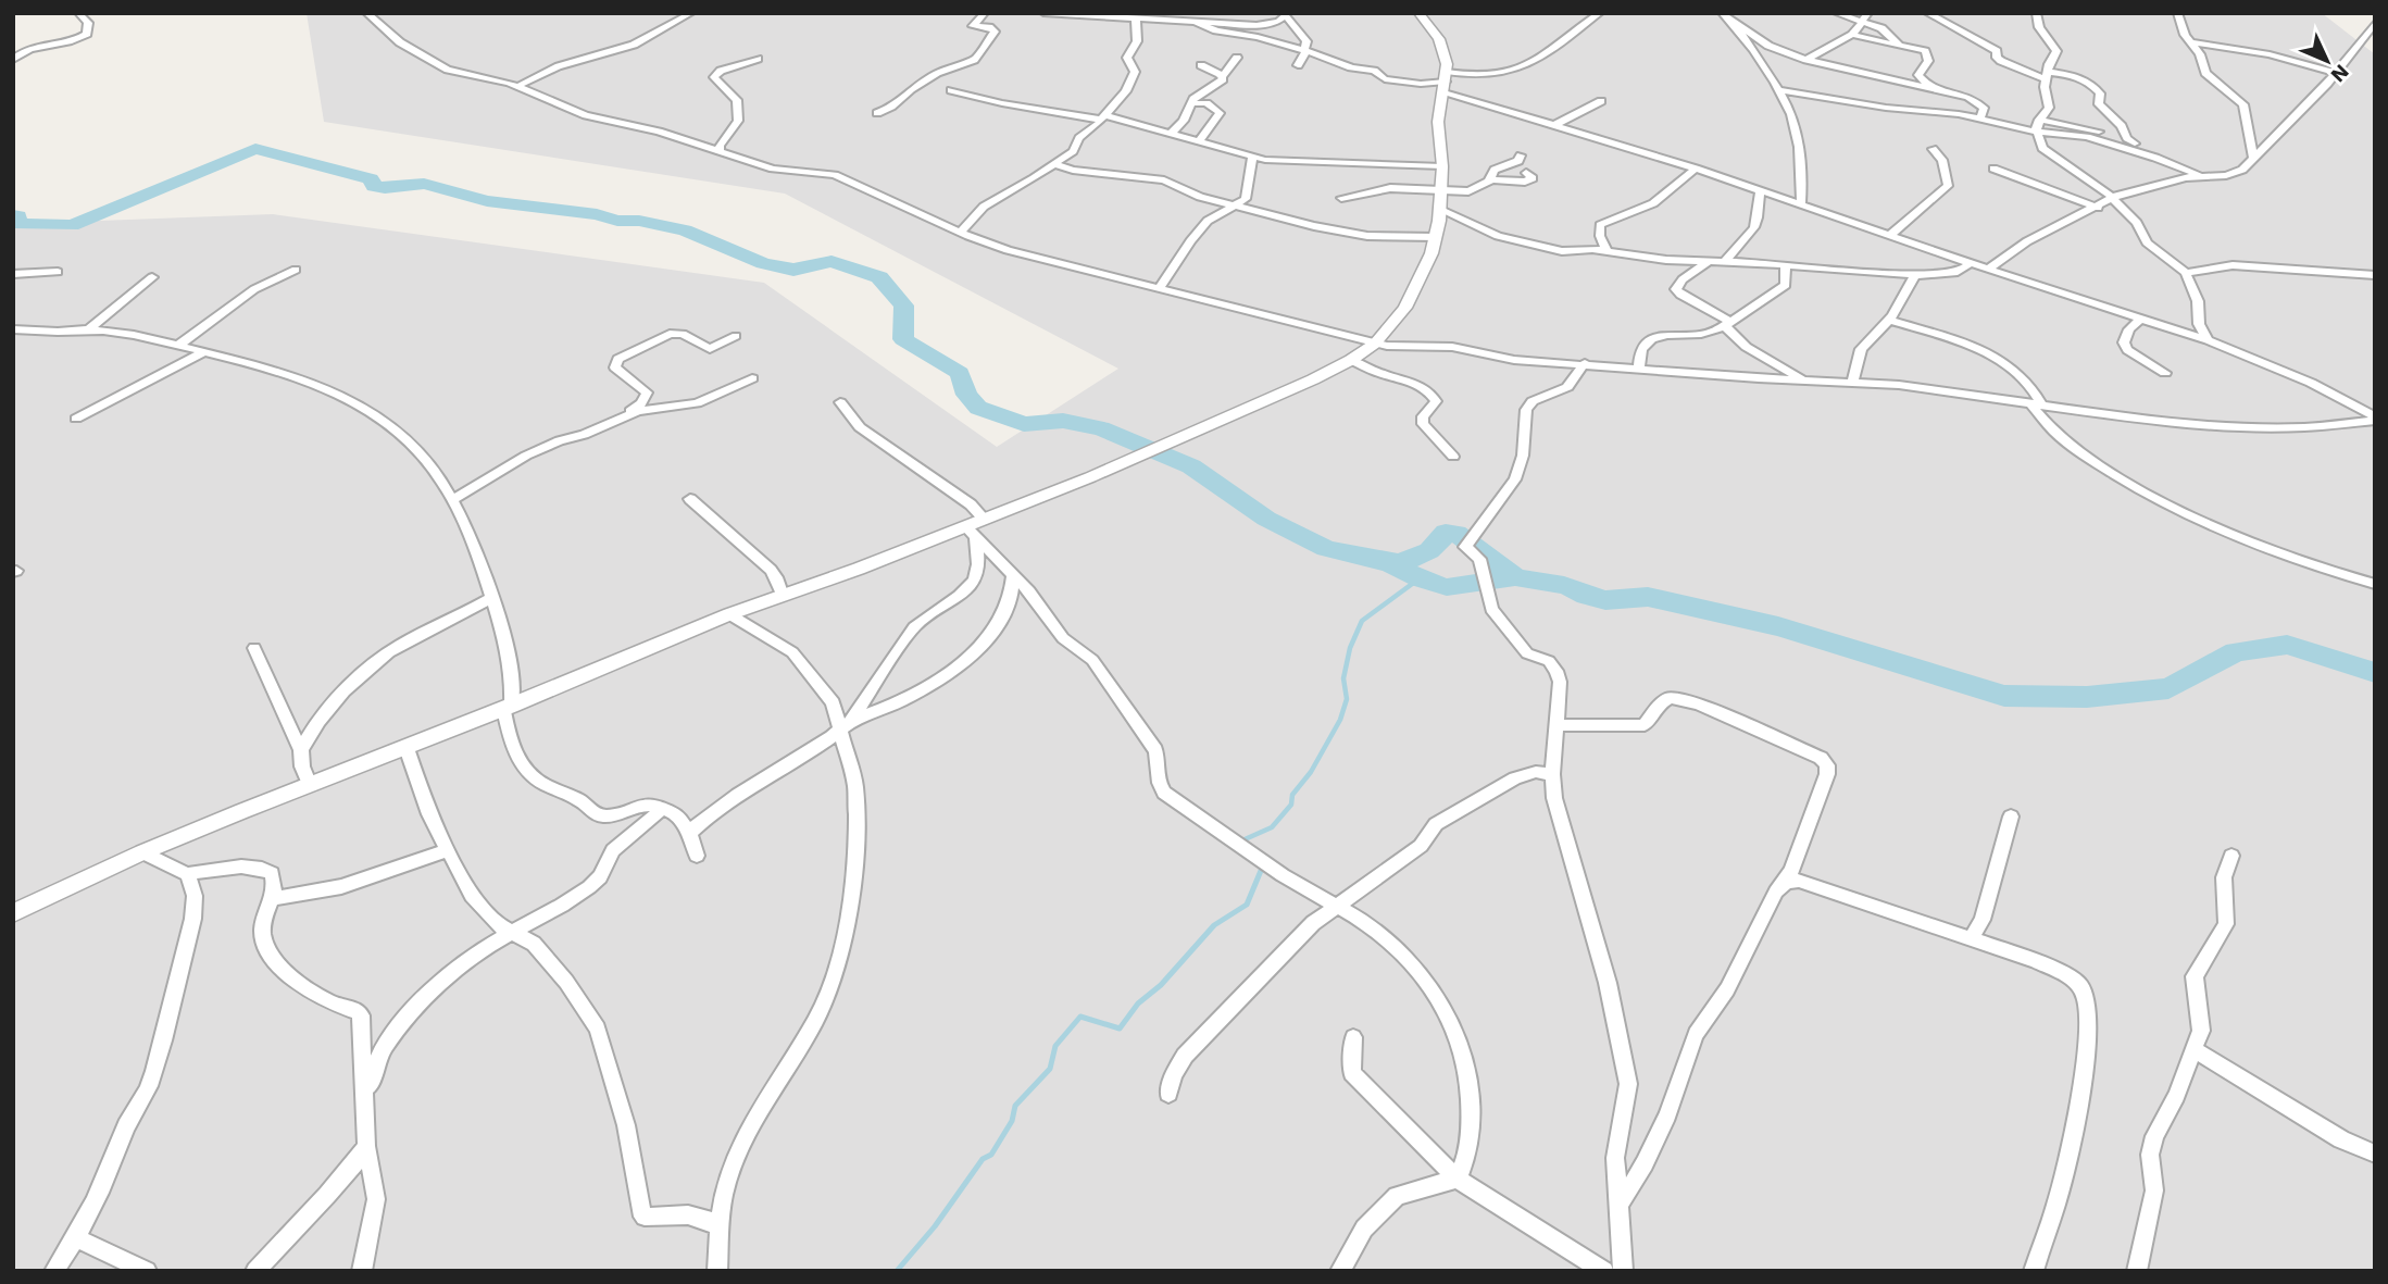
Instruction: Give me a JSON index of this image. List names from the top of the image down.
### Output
{
  "north": "bottom right"
}
